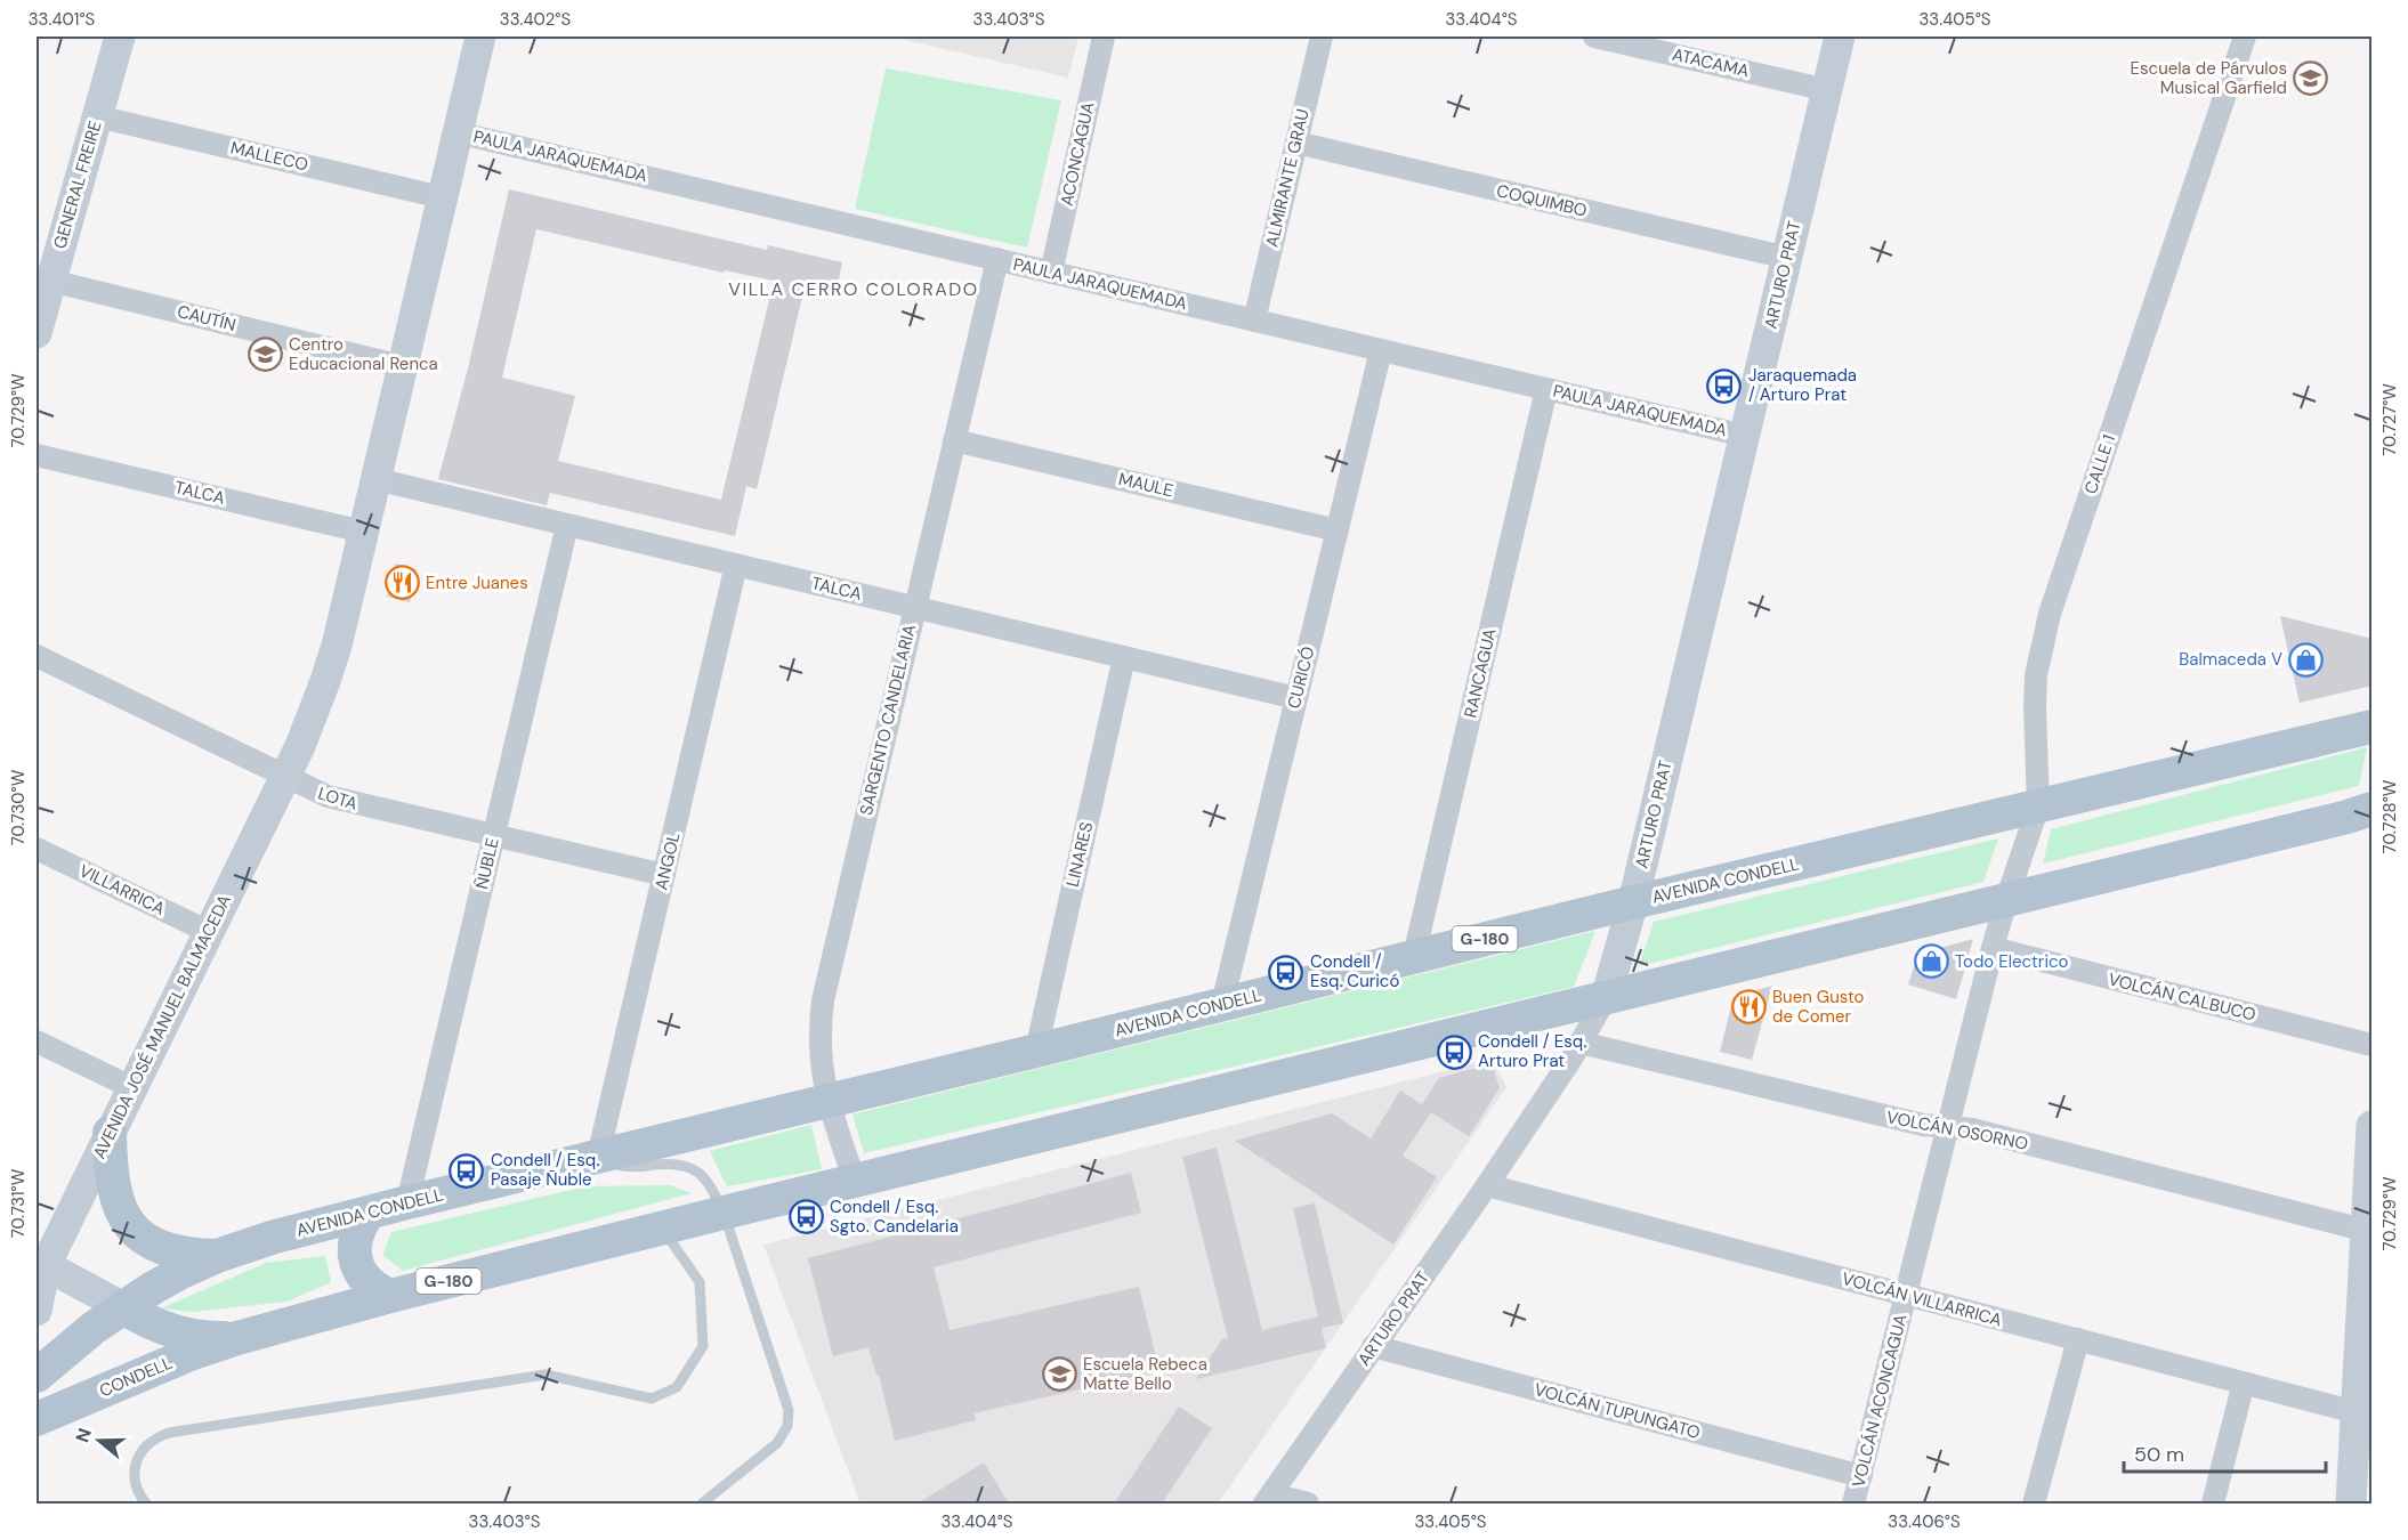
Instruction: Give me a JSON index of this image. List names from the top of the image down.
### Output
{
  "streets": {
    "main road": [
      "GENERAL FREIRE",
      "ARTURO PRAT",
      "AVENIDA CONDELL",
      "G-180",
      "AVENIDA JOSÉ MANUEL BALMACEDA",
      "CONDELL"
    ],
    "street": [
      "ATACAMA",
      "ACONCAGUA",
      "MALLECO",
      "PAULA JARAQUEMADA",
      "ALMIRANTE GRAU",
      "COQUIMBO",
      "CAUTÍN",
      "CALLE 1",
      "MAULE",
      "TALCA",
      "RANCAGUA",
      "CURICÓ",
      "SARGENTO CANDELARIA",
      "LOTA",
      "LINARES",
      "ANGOL",
      "ÑUBLE",
      "VILLARRICA",
      "VOLCÁN CALBUCO",
      "VOLCÁN OSORNO",
      "VOLCÁN VILLARRICA",
      "VOLCÁN ACONCAGUA",
      "VOLCÁN TUPUNGATO"
    ]
  },
  "crossings": [
    ["ATACAMA", "ARTURO PRAT"],
    ["ACONCAGUA", "PAULA JARAQUEMADA"],
    ["MALLECO", "GENERAL FREIRE"],
    ["MALLECO", "AVENIDA JOSÉ MANUEL BALMACEDA"],
    ["PAULA JARAQUEMADA", "ALMIRANTE GRAU"],
    ["PAULA JARAQUEMADA", "ARTURO PRAT"],
    ["PAULA JARAQUEMADA", "RANCAGUA"],
    ["PAULA JARAQUEMADA", "CURICÓ"],
    ["PAULA JARAQUEMADA", "SARGENTO CANDELARIA"],
    ["PAULA JARAQUEMADA", "AVENIDA JOSÉ MANUEL BALMACEDA"],
    ["ALMIRANTE GRAU", "COQUIMBO"],
    ["GENERAL FREIRE", "CAUTÍN"],
    ["COQUIMBO", "ARTURO PRAT"],
    ["ARTURO PRAT", "AVENIDA CONDELL"],
    ["ARTURO PRAT", "G-180"],
    ["ARTURO PRAT", "VOLCÁN OSORNO"],
    ["ARTURO PRAT", "VOLCÁN VILLARRICA"],
    ["ARTURO PRAT", "VOLCÁN TUPUNGATO"],
    ["CAUTÍN", "AVENIDA JOSÉ MANUEL BALMACEDA"],
    ["CALLE 1", "AVENIDA CONDELL"],
    ["CALLE 1", "G-180"],
    ["CALLE 1", "VOLCÁN ACONCAGUA"],
    ["MAULE", "CURICÓ"],
    ["MAULE", "SARGENTO CANDELARIA"],
    ["TALCA", "CURICÓ"],
    ["TALCA", "SARGENTO CANDELARIA"],
    ["TALCA", "LINARES"],
    ["TALCA", "ANGOL"],
    ["TALCA", "ÑUBLE"],
    ["TALCA", "AVENIDA JOSÉ MANUEL BALMACEDA"],
    ["RANCAGUA", "AVENIDA CONDELL"],
    ["CURICÓ", "AVENIDA CONDELL"],
    ["SARGENTO CANDELARIA", "AVENIDA CONDELL"],
    ["SARGENTO CANDELARIA", "G-180"],
    ["LOTA", "ANGOL"],
    ["LOTA", "ÑUBLE"],
    ["LOTA", "AVENIDA JOSÉ MANUEL BALMACEDA"],
    ["LINARES", "AVENIDA CONDELL"],
    ["ANGOL", "AVENIDA CONDELL"],
    ["ÑUBLE", "AVENIDA CONDELL"],
    ["VILLARRICA", "AVENIDA JOSÉ MANUEL BALMACEDA"],
    ["G-180", "CONDELL"],
    ["G-180", "VOLCÁN ACONCAGUA"],
    ["VOLCÁN CALBUCO", "VOLCÁN ACONCAGUA"],
    ["VOLCÁN OSORNO", "VOLCÁN ACONCAGUA"],
    ["VOLCÁN VILLARRICA", "VOLCÁN ACONCAGUA"],
    ["VOLCÁN ACONCAGUA", "VOLCÁN TUPUNGATO"]
  ],
  "districts": ["VILLA CERRO COLORADO"],
  "places": {
    "school or university": ["Escuela de Párvulos Musical Garfield", "Centro Educacional Renca", "Escuela Rebeca Matte Bello"],
    "bus stop": [
      "Jaraquemada / Arturo Prat",
      "Condell / Esq. Curicó",
      "Condell / Esq. Arturo Prat",
      "Condell / Esq. Pasaje Ñuble",
      "Condell / Esq. Sgto. Candelaria"
    ],
    "restaurant": ["Entre Juanes", "Buen Gusto de Comer"],
    "shop": ["Balmaceda V", "Todo Electrico"]
  },
  "scale_bar": "50 m",
  "north": "left",
  "coordinates": [
    "33.401°S",
    "33.402°S",
    "33.403°S",
    "33.404°S",
    "33.405°S",
    "70.729°W",
    "70.727°W",
    "70.730°W",
    "70.728°W",
    "70.731°W",
    "33.406°S"
  ]
}
